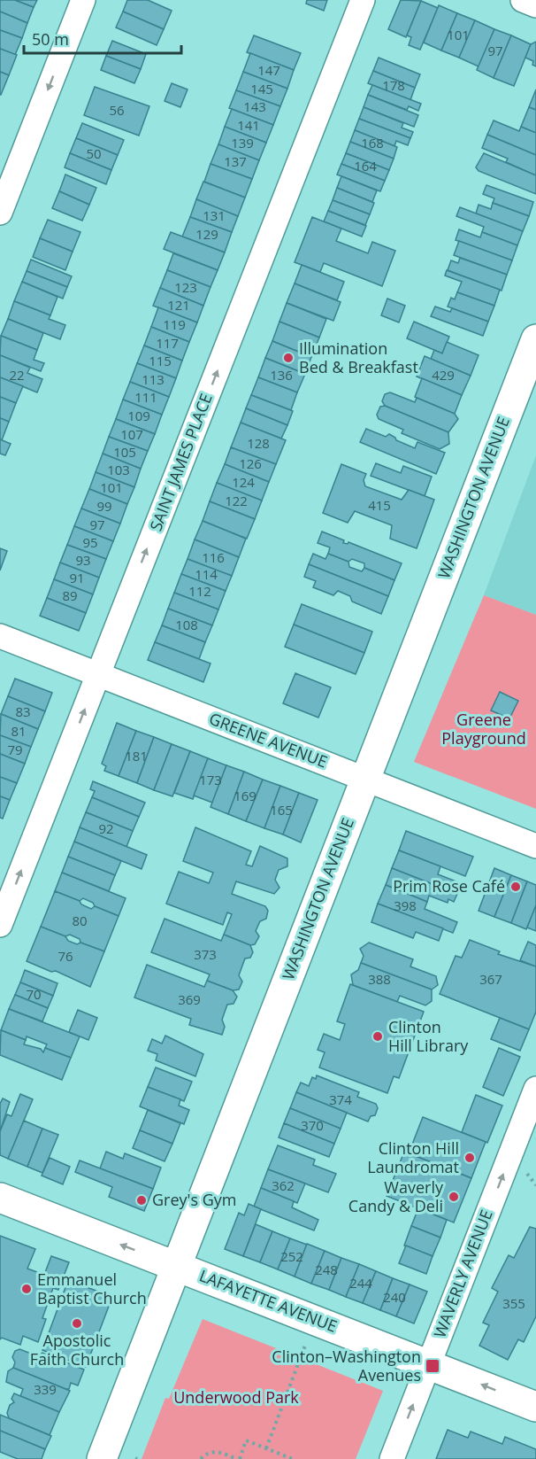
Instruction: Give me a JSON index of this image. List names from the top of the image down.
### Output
{
  "streets": {
    "main road": ["WASHINGTON AVENUE", "LAFAYETTE AVENUE"],
    "street": ["SAINT JAMES PLACE", "GREENE AVENUE", "WAVERLY AVENUE"]
  },
  "crossings": [
    ["SAINT JAMES PLACE", "GREENE AVENUE"],
    ["WASHINGTON AVENUE", "GREENE AVENUE"],
    ["WASHINGTON AVENUE", "LAFAYETTE AVENUE"],
    ["WAVERLY AVENUE", "LAFAYETTE AVENUE"]
  ],
  "one_way": ["SAINT JAMES PLACE", "WAVERLY AVENUE", "LAFAYETTE AVENUE"],
  "parks": ["Greene Playground", "Underwood Park"],
  "places": {
    "other": [
      "Illumination Bed & Breakfast",
      "Prim Rose Café",
      "Clinton Hill Library",
      "Clinton Hill Laundromat",
      "Waverly Candy & Deli",
      "Grey's Gym",
      "Emmanuel Baptist Church",
      "Apostolic Faith Church"
    ],
    "transit": ["Clinton–Washington Avenues"]
  },
  "house_numbers": [
    "101",
    "97",
    "147",
    "178",
    "145",
    "143",
    "56",
    "141",
    "139",
    "168",
    "50",
    "137",
    "164",
    "131",
    "129",
    "123",
    "121",
    "119",
    "117",
    "115",
    "22",
    "136",
    "429",
    "113",
    "111",
    "109",
    "107",
    "128",
    "105",
    "126",
    "103",
    "124",
    "101",
    "122",
    "415",
    "99",
    "97",
    "95",
    "116",
    "93",
    "114",
    "91",
    "112",
    "89",
    "108",
    "83",
    "81",
    "79",
    "181",
    "173",
    "169",
    "165",
    "92",
    "398",
    "80",
    "373",
    "76",
    "388",
    "367",
    "70",
    "369",
    "374",
    "370",
    "362",
    "252",
    "248",
    "244",
    "240",
    "355",
    "339"
  ],
  "scale_bar": "50 m"
}
